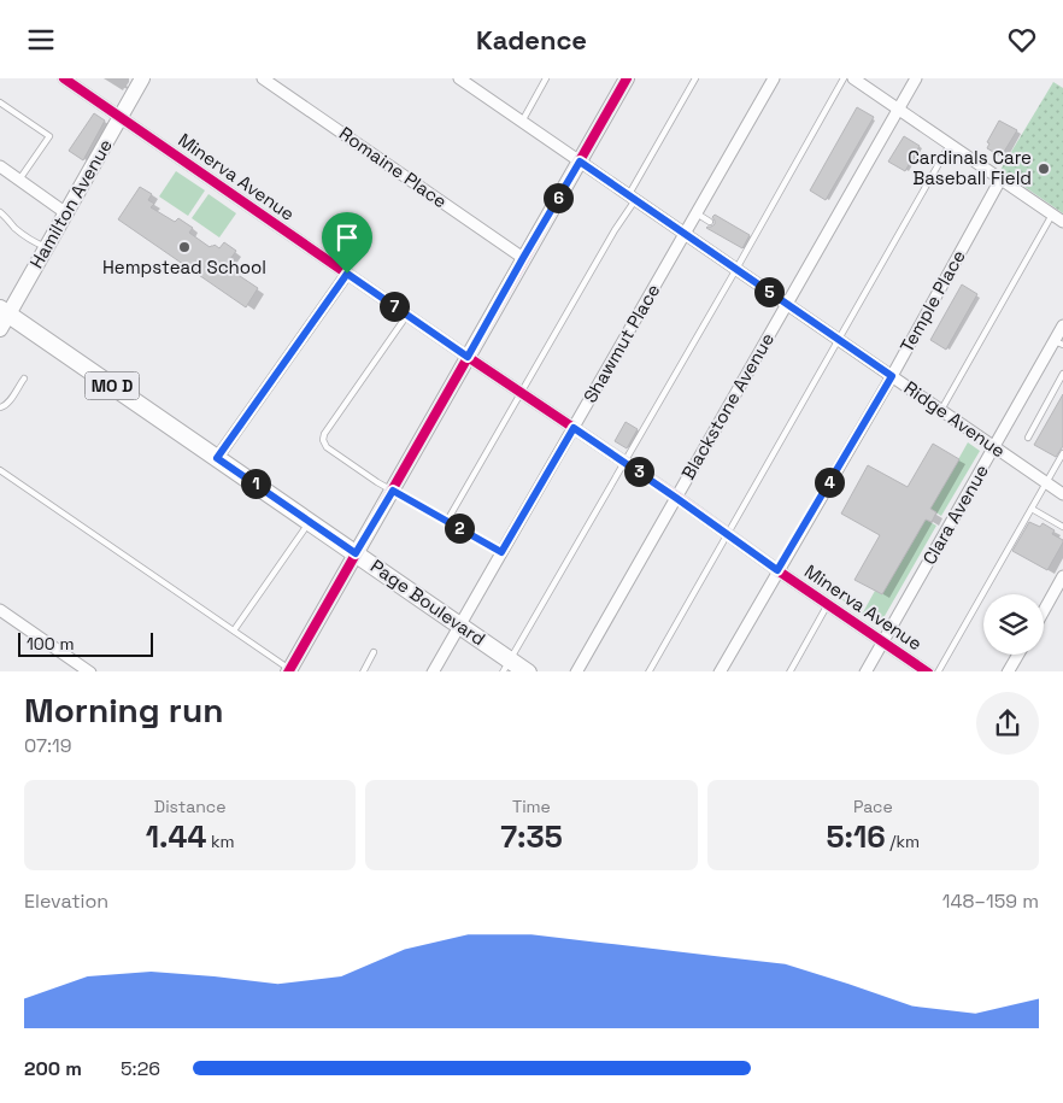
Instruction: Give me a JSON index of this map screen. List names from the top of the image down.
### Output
{
  "streets": {
    "main road": ["Hamilton Avenue", "MO D", "Page Boulevard"],
    "street": [
      "Romaine Place",
      "Minerva Avenue",
      "Temple Place",
      "Shawmut Place",
      "Blackstone Avenue",
      "Ridge Avenue",
      "Clara Avenue"
    ]
  },
  "crossings": [
    ["Minerva Avenue", "Hamilton Avenue"],
    ["Minerva Avenue", "Temple Place"],
    ["Minerva Avenue", "Shawmut Place"],
    ["Minerva Avenue", "Blackstone Avenue"],
    ["Minerva Avenue", "Clara Avenue"],
    ["Hamilton Avenue", "Page Boulevard"],
    ["Temple Place", "Ridge Avenue"],
    ["Shawmut Place", "Ridge Avenue"],
    ["Shawmut Place", "Page Boulevard"],
    ["Blackstone Avenue", "Ridge Avenue"],
    ["Ridge Avenue", "Clara Avenue"]
  ],
  "places": ["Cardinals Care Baseball Field", "Hempstead School"],
  "scale_bar": "100 m",
  "page": {
    "header": "Kadence",
    "pins": [
      "6",
      "5",
      "7",
      "3",
      "4",
      "1",
      "2"
    ],
    "scale": "100 m",
    "heading": ["Morning run", "07:19"],
    "stats": [
      ["Distance", "1.44 km"],
      ["Time", "7:35"],
      ["Pace", "5:16 /km"]
    ],
    "chart": ["Elevation", "148–159 m"],
    "list": [
      {
        "name": "200 m",
        "note": "5:26"
      }
    ]
  }
}
